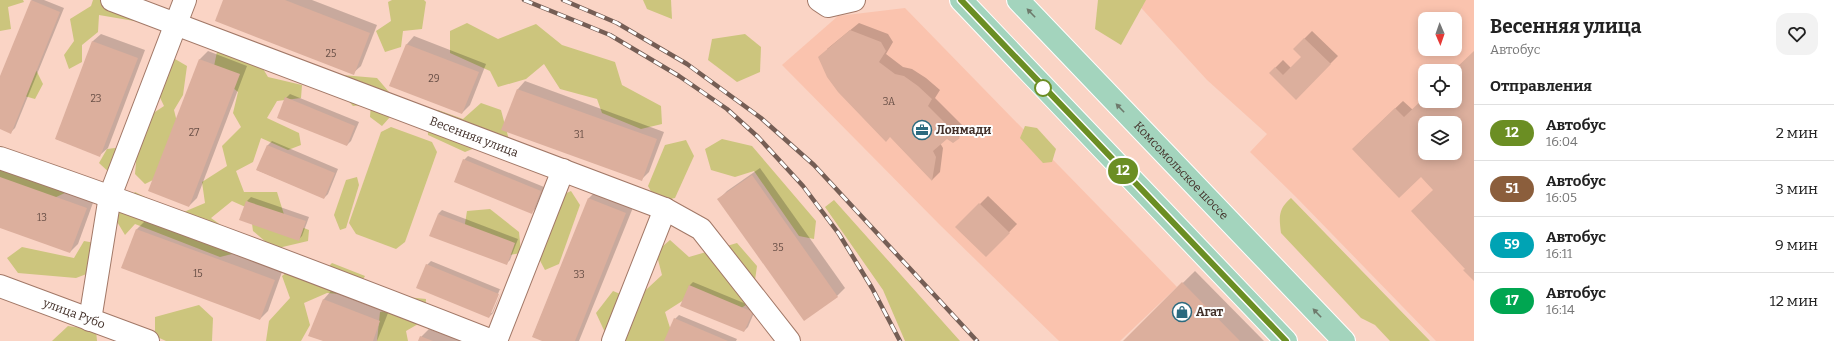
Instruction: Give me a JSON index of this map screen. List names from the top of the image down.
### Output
{
  "streets": {
    "main road": ["Комсомольское шоссе"],
    "street": ["Весенняя улица", "улица Рубо"]
  },
  "places": {
    "office": ["Лонмади"],
    "shop": ["Агат"]
  },
  "lines": ["bus line 12"],
  "house_numbers": [
    "25",
    "29",
    "23",
    "3А",
    "27",
    "31",
    "13",
    "35",
    "15",
    "33"
  ],
  "north": "bottom",
  "page": {
    "on_map": "12",
    "heading": [
      ["Весенняя улица", "Автобус"],
      "Отправления"
    ],
    "list": [
      {
        "mark": "12",
        "name": "Автобус",
        "note": "16:04",
        "value": "2 мин"
      },
      {
        "mark": "51",
        "name": "Автобус",
        "note": "16:05",
        "value": "3 мин"
      },
      {
        "mark": "59",
        "name": "Автобус",
        "note": "16:11",
        "value": "9 мин"
      },
      {
        "mark": "17",
        "name": "Автобус",
        "note": "16:14",
        "value": "12 мин"
      }
    ]
  }
}
